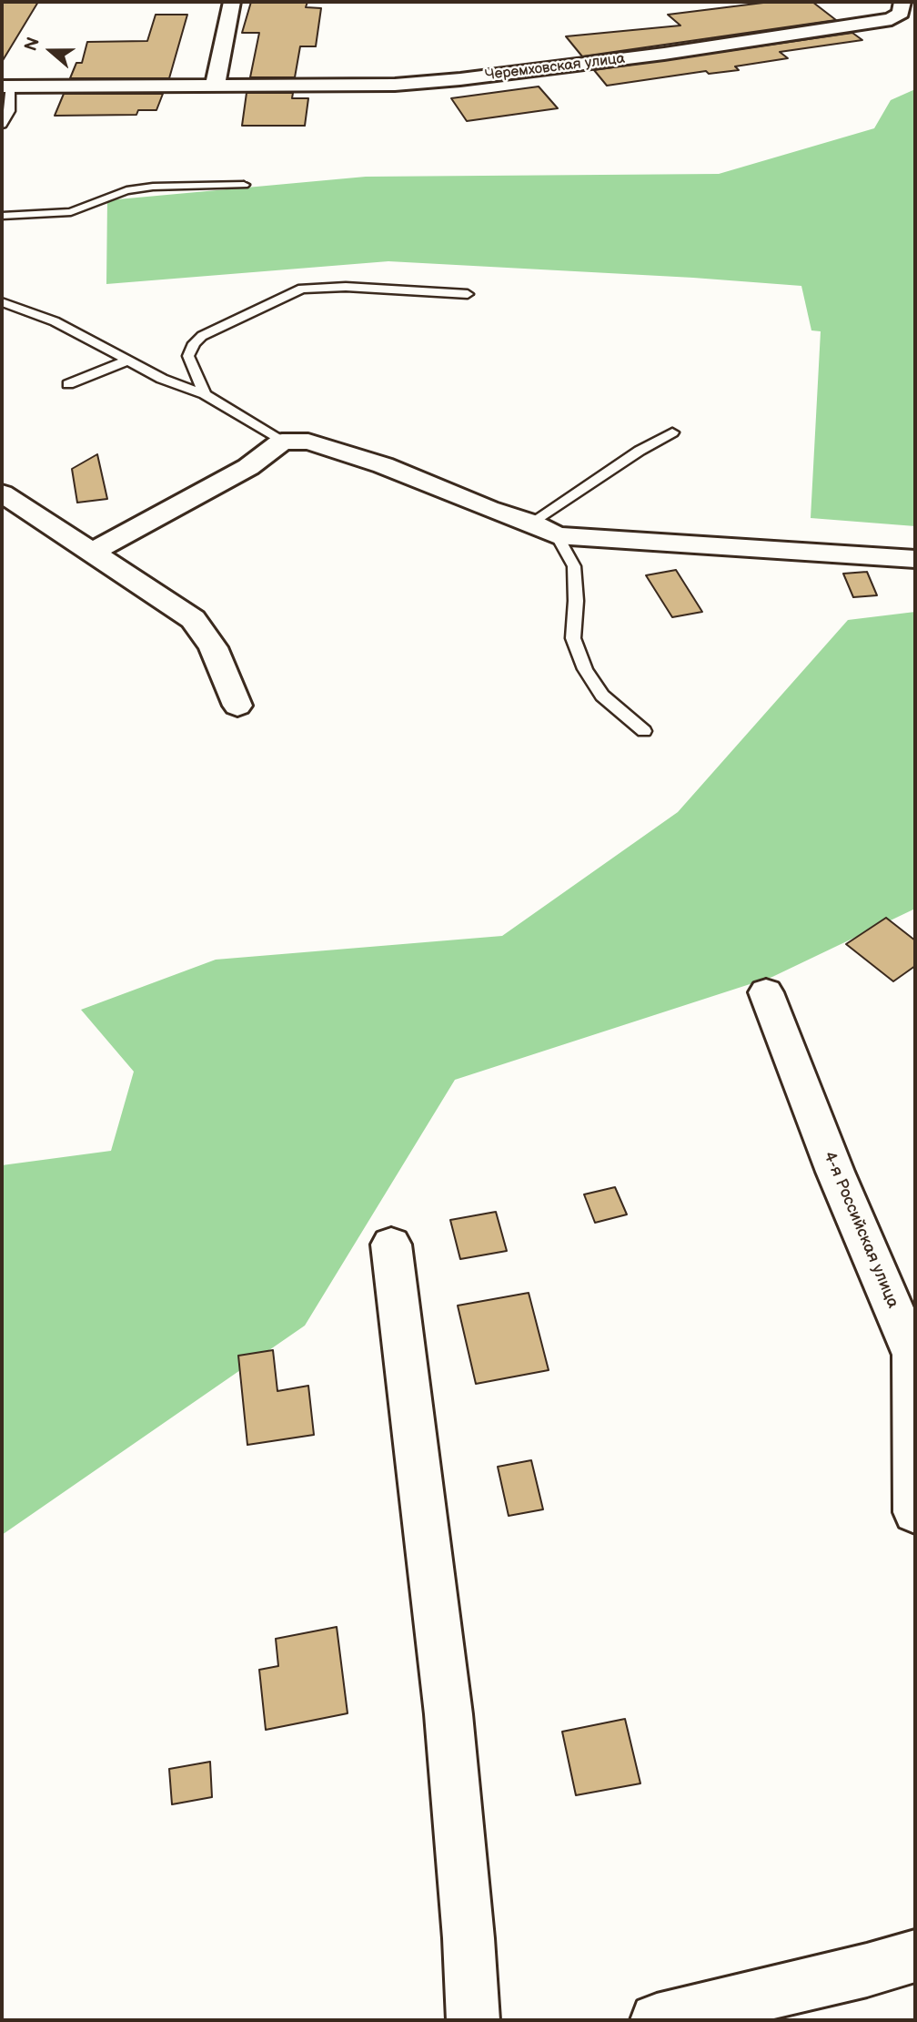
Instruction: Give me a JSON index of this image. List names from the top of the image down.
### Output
{
  "streets": {
    "street": ["Черемховская улица", "4-я Российская улица"]
  },
  "north": "left"
}
